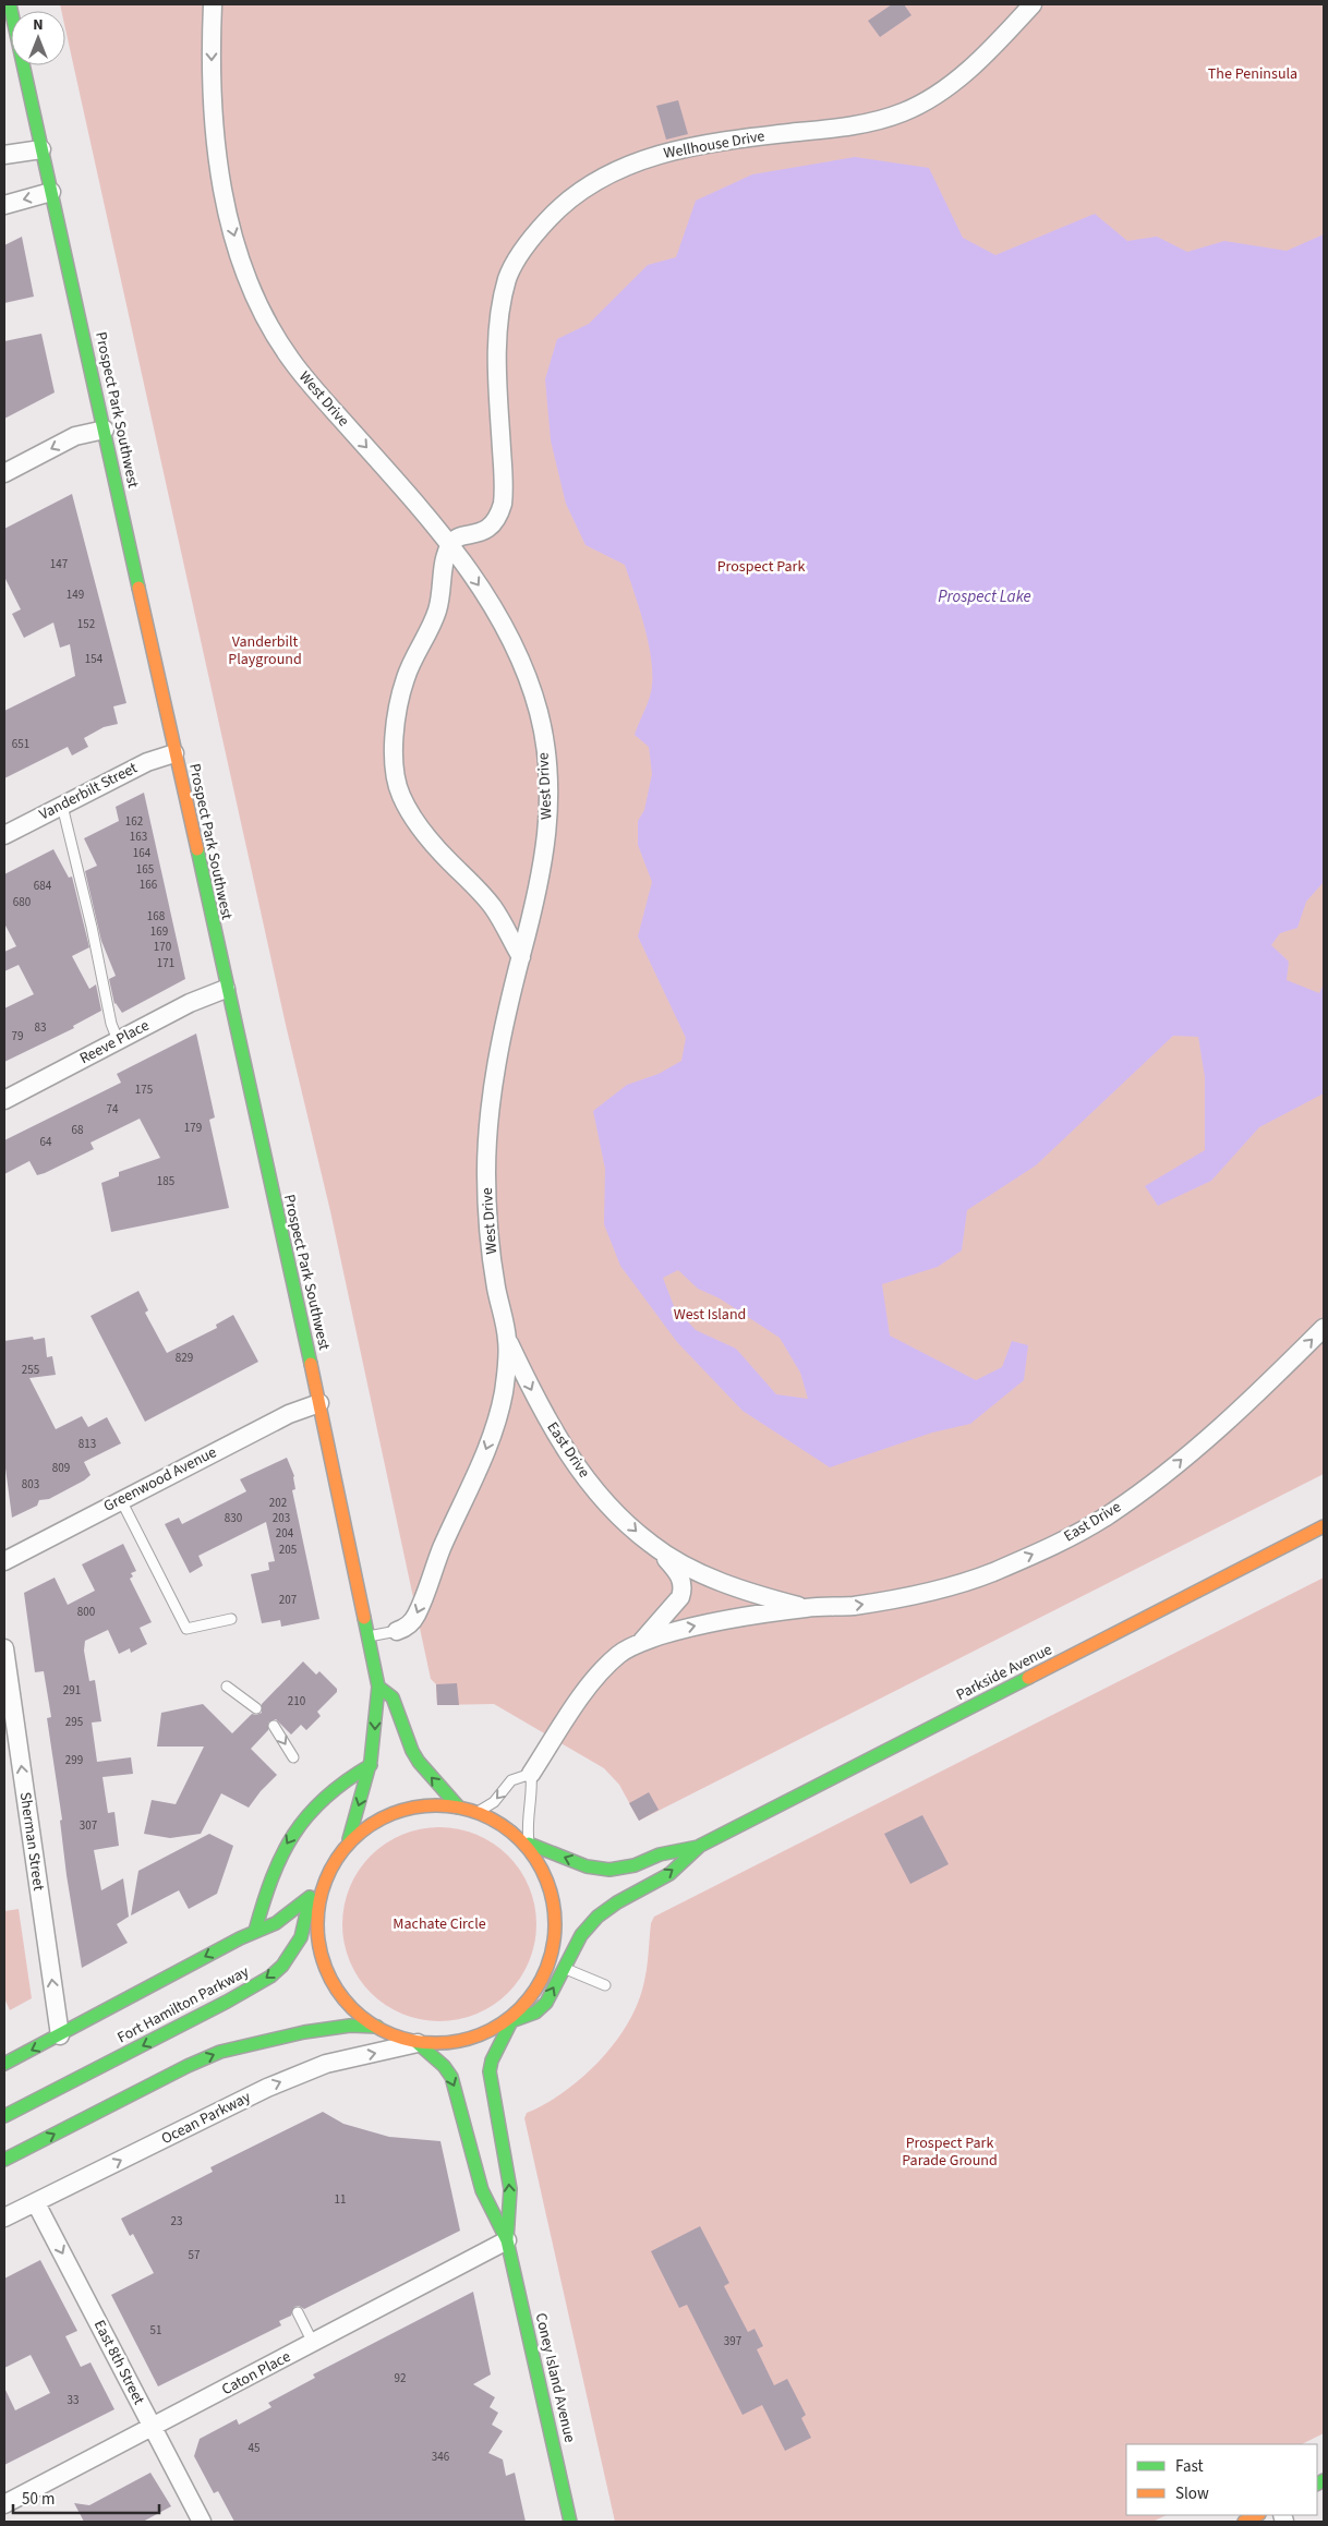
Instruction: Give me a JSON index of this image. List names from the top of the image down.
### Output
{
  "streets": {
    "main road": [
      "Prospect Park Southwest",
      "Parkside Avenue",
      "Fort Hamilton Parkway",
      "Coney Island Avenue"
    ],
    "street": [
      "Wellhouse Drive",
      "West Drive",
      "Vanderbilt Street",
      "Reeve Place",
      "East Drive",
      "Greenwood Avenue",
      "Sherman Street",
      "Ocean Parkway",
      "East 8th Street",
      "Caton Place"
    ]
  },
  "crossings": [
    ["Wellhouse Drive", "West Drive"],
    ["West Drive", "East Drive"],
    ["Prospect Park Southwest", "Vanderbilt Street"],
    ["Prospect Park Southwest", "Reeve Place"],
    ["Prospect Park Southwest", "Greenwood Avenue"],
    ["Prospect Park Southwest", "Parkside Avenue"],
    ["Prospect Park Southwest", "Fort Hamilton Parkway"],
    ["Parkside Avenue", "Fort Hamilton Parkway"],
    ["Parkside Avenue", "Ocean Parkway"],
    ["Parkside Avenue", "Coney Island Avenue"],
    ["Ocean Parkway", "East 8th Street"],
    ["Ocean Parkway", "Coney Island Avenue"],
    ["East 8th Street", "Caton Place"],
    ["Caton Place", "Coney Island Avenue"]
  ],
  "one_way": [
    "East Drive",
    "Sherman Street",
    "Ocean Parkway",
    "East 8th Street"
  ],
  "water": ["Prospect Lake"],
  "parks": [
    "The Peninsula",
    "Prospect Park",
    "Vanderbilt Playground",
    "West Island",
    "Machate Circle",
    "Prospect Park Parade Ground"
  ],
  "house_numbers": [
    "147",
    "149",
    "152",
    "154",
    "651",
    "162",
    "163",
    "164",
    "165",
    "166",
    "684",
    "680",
    "168",
    "169",
    "170",
    "171",
    "83",
    "79",
    "175",
    "74",
    "179",
    "68",
    "64",
    "185",
    "829",
    "255",
    "813",
    "809",
    "803",
    "202",
    "830",
    "203",
    "204",
    "205",
    "207",
    "800",
    "291",
    "210",
    "295",
    "299",
    "307",
    "11",
    "23",
    "57",
    "51",
    "397",
    "92",
    "33",
    "45",
    "346"
  ],
  "legend": ["Fast", "Slow"],
  "scale_bar": "50 m",
  "north": "top"
}
